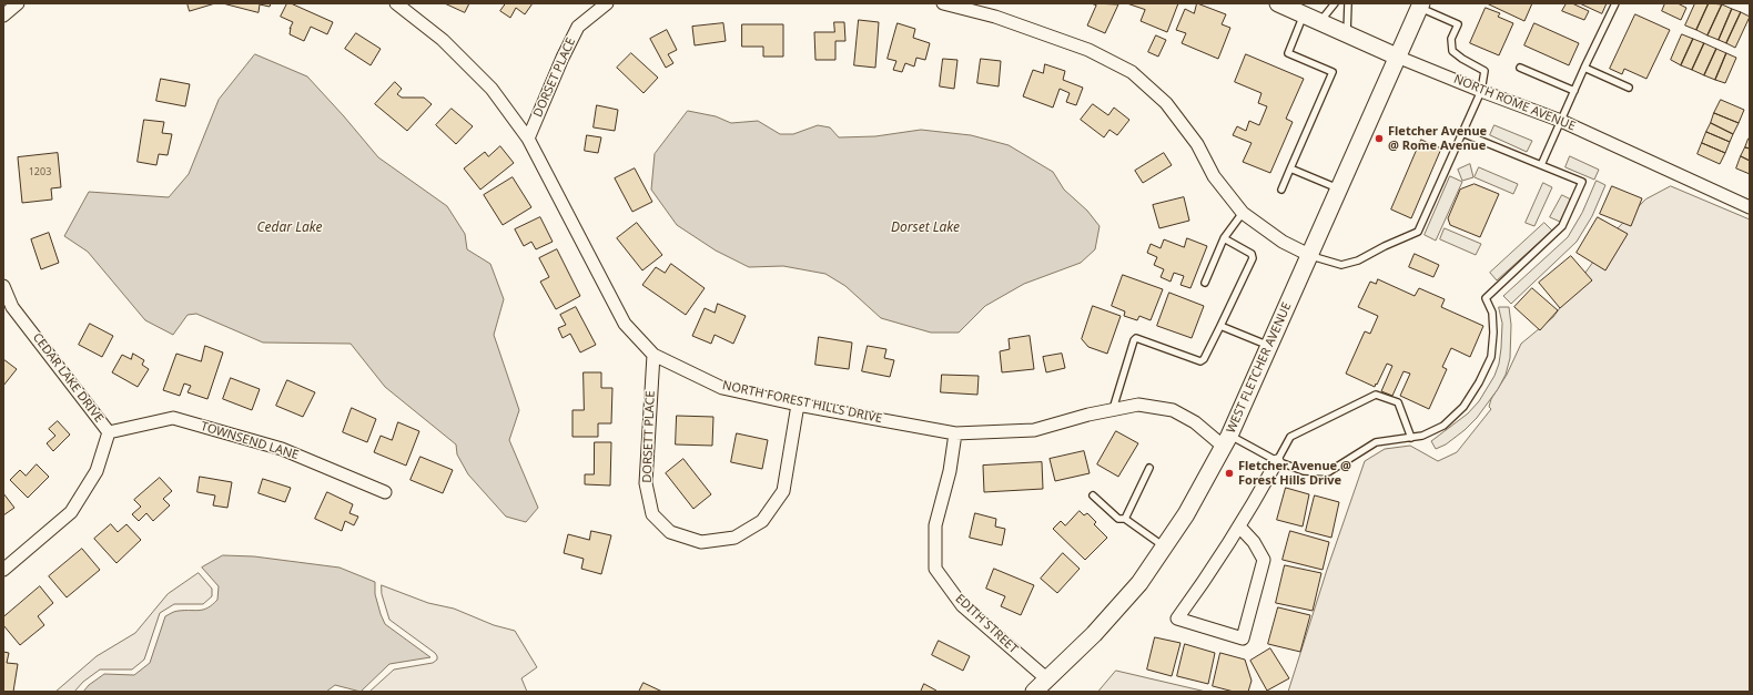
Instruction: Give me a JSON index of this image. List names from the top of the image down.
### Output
{
  "streets": {
    "main road": ["NORTH ROME AVENUE", "WEST FLETCHER AVENUE"],
    "street": [
      "DORSET PLACE",
      "CEDAR LAKE DRIVE",
      "NORTH FOREST HILLS DRIVE",
      "DORSETT PLACE",
      "TOWNSEND LANE",
      "EDITH STREET"
    ]
  },
  "crossings": [
    ["DORSET PLACE", "NORTH FOREST HILLS DRIVE"],
    ["NORTH ROME AVENUE", "WEST FLETCHER AVENUE"],
    ["WEST FLETCHER AVENUE", "NORTH FOREST HILLS DRIVE"],
    ["WEST FLETCHER AVENUE", "EDITH STREET"],
    ["CEDAR LAKE DRIVE", "TOWNSEND LANE"],
    ["NORTH FOREST HILLS DRIVE", "DORSETT PLACE"],
    ["NORTH FOREST HILLS DRIVE", "EDITH STREET"]
  ],
  "water": ["Cedar Lake", "Dorset Lake"],
  "places": ["Fletcher Avenue @ Rome Avenue", "Fletcher Avenue @ Forest Hills Drive"],
  "house_numbers": ["1203"]
}
